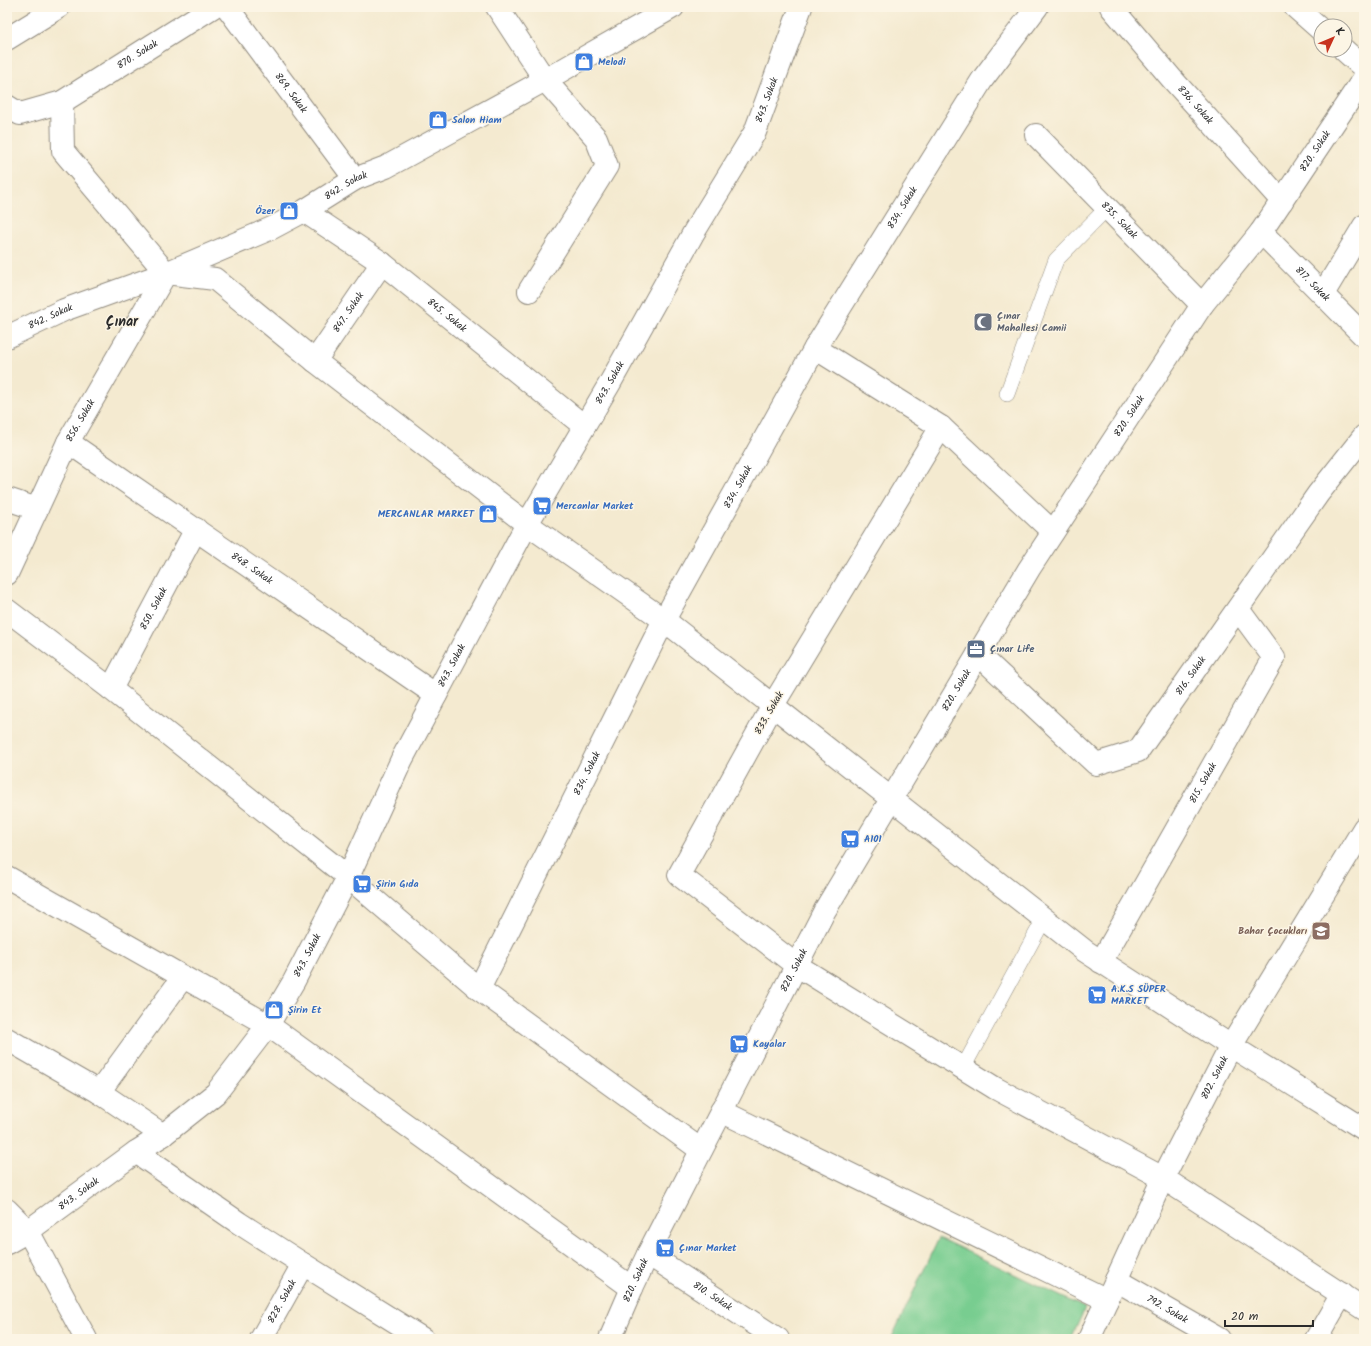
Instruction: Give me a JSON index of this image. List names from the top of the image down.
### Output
{
  "streets": {
    "street": [
      "870. Sokak",
      "869. Sokak",
      "843. Sokak",
      "836. Sokak",
      "820. Sokak",
      "842. Sokak",
      "834. Sokak",
      "835. Sokak",
      "817. Sokak",
      "847. Sokak",
      "845. Sokak",
      "856. Sokak",
      "848. Sokak",
      "850. Sokak",
      "816. Sokak",
      "833. Sokak",
      "815. Sokak",
      "802. Sokak",
      "810. Sokak",
      "828. Sokak",
      "792. Sokak"
    ]
  },
  "crossings": [
    ["869. Sokak", "842. Sokak"],
    ["843. Sokak", "845. Sokak"],
    ["843. Sokak", "848. Sokak"],
    ["836. Sokak", "820. Sokak"],
    ["820. Sokak", "835. Sokak"],
    ["820. Sokak", "817. Sokak"],
    ["820. Sokak", "816. Sokak"],
    ["820. Sokak", "833. Sokak"],
    ["820. Sokak", "810. Sokak"],
    ["842. Sokak", "845. Sokak"],
    ["842. Sokak", "856. Sokak"],
    ["847. Sokak", "845. Sokak"],
    ["856. Sokak", "848. Sokak"],
    ["848. Sokak", "850. Sokak"],
    ["816. Sokak", "815. Sokak"],
    ["802. Sokak", "792. Sokak"]
  ],
  "districts": ["Çınar"],
  "places": {
    "shop": [
      "Melodi",
      "Salon Hiam",
      "Özer",
      "MERCANLAR MARKET",
      "Şirin Et"
    ],
    "mosque": ["Çınar Mahallesi Camii"],
    "supermarket": [
      "Mercanlar Market",
      "A101",
      "Şirin Gıda",
      "A.K.S SÜPER MARKET",
      "Kayalar",
      "Çınar Market"
    ],
    "office": ["Çınar Life"],
    "school or university": ["Bahar Çocukları"]
  },
  "scale_bar": "20 m",
  "north": "top right"
}
